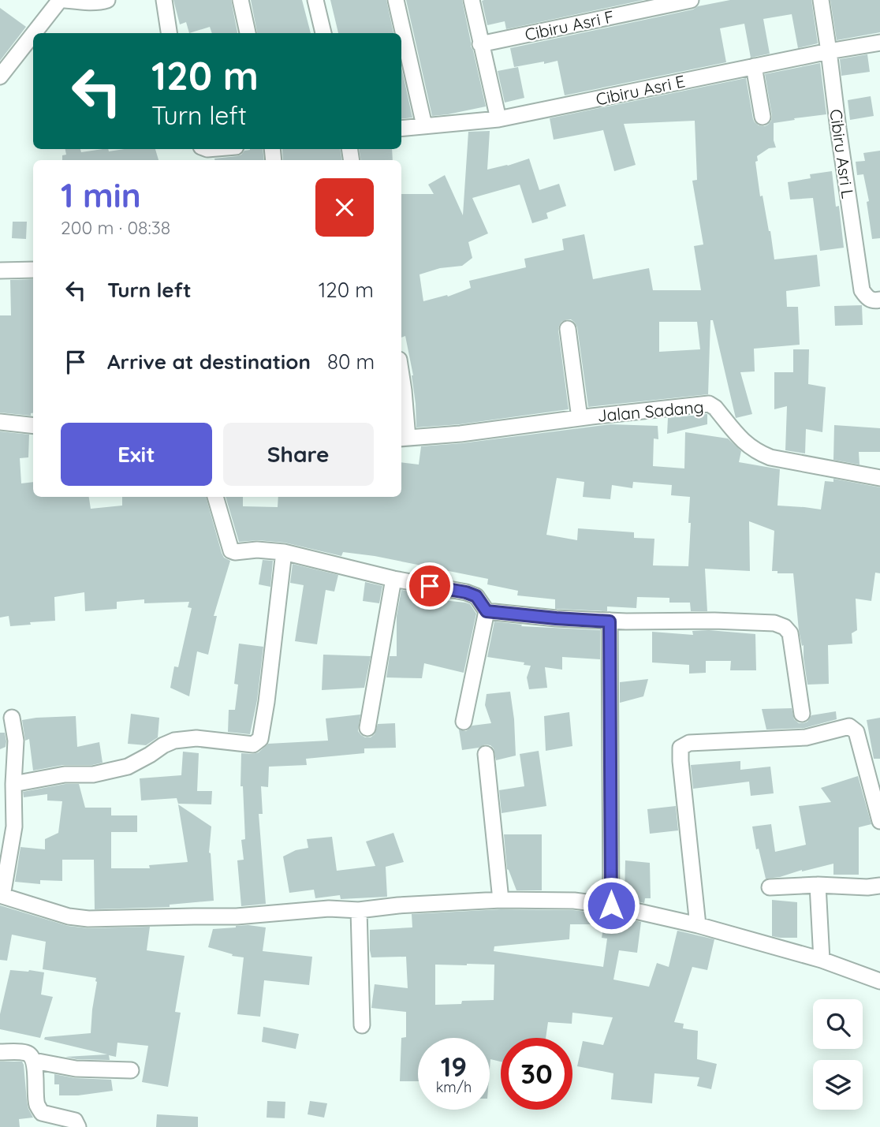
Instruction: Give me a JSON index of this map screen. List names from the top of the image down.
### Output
{
  "streets": {
    "street": [
      "Cibiru Asri F",
      "Cibiru Asri E",
      "Cibiru Asri L",
      "Jalan Sadang"
    ]
  },
  "crossings": [
    ["Cibiru Asri E", "Cibiru Asri L"]
  ],
  "page": {
    "turn": ["120 m", "Turn left"],
    "heading": ["1 min", "200 m · 08:38"],
    "list": [
      {
        "name": "Turn left",
        "value": "120 m"
      },
      {
        "name": "Arrive at destination",
        "value": "80 m"
      }
    ],
    "buttons": ["Exit", "Share"],
    "speed": "19 km/h",
    "limit": "30"
  }
}
